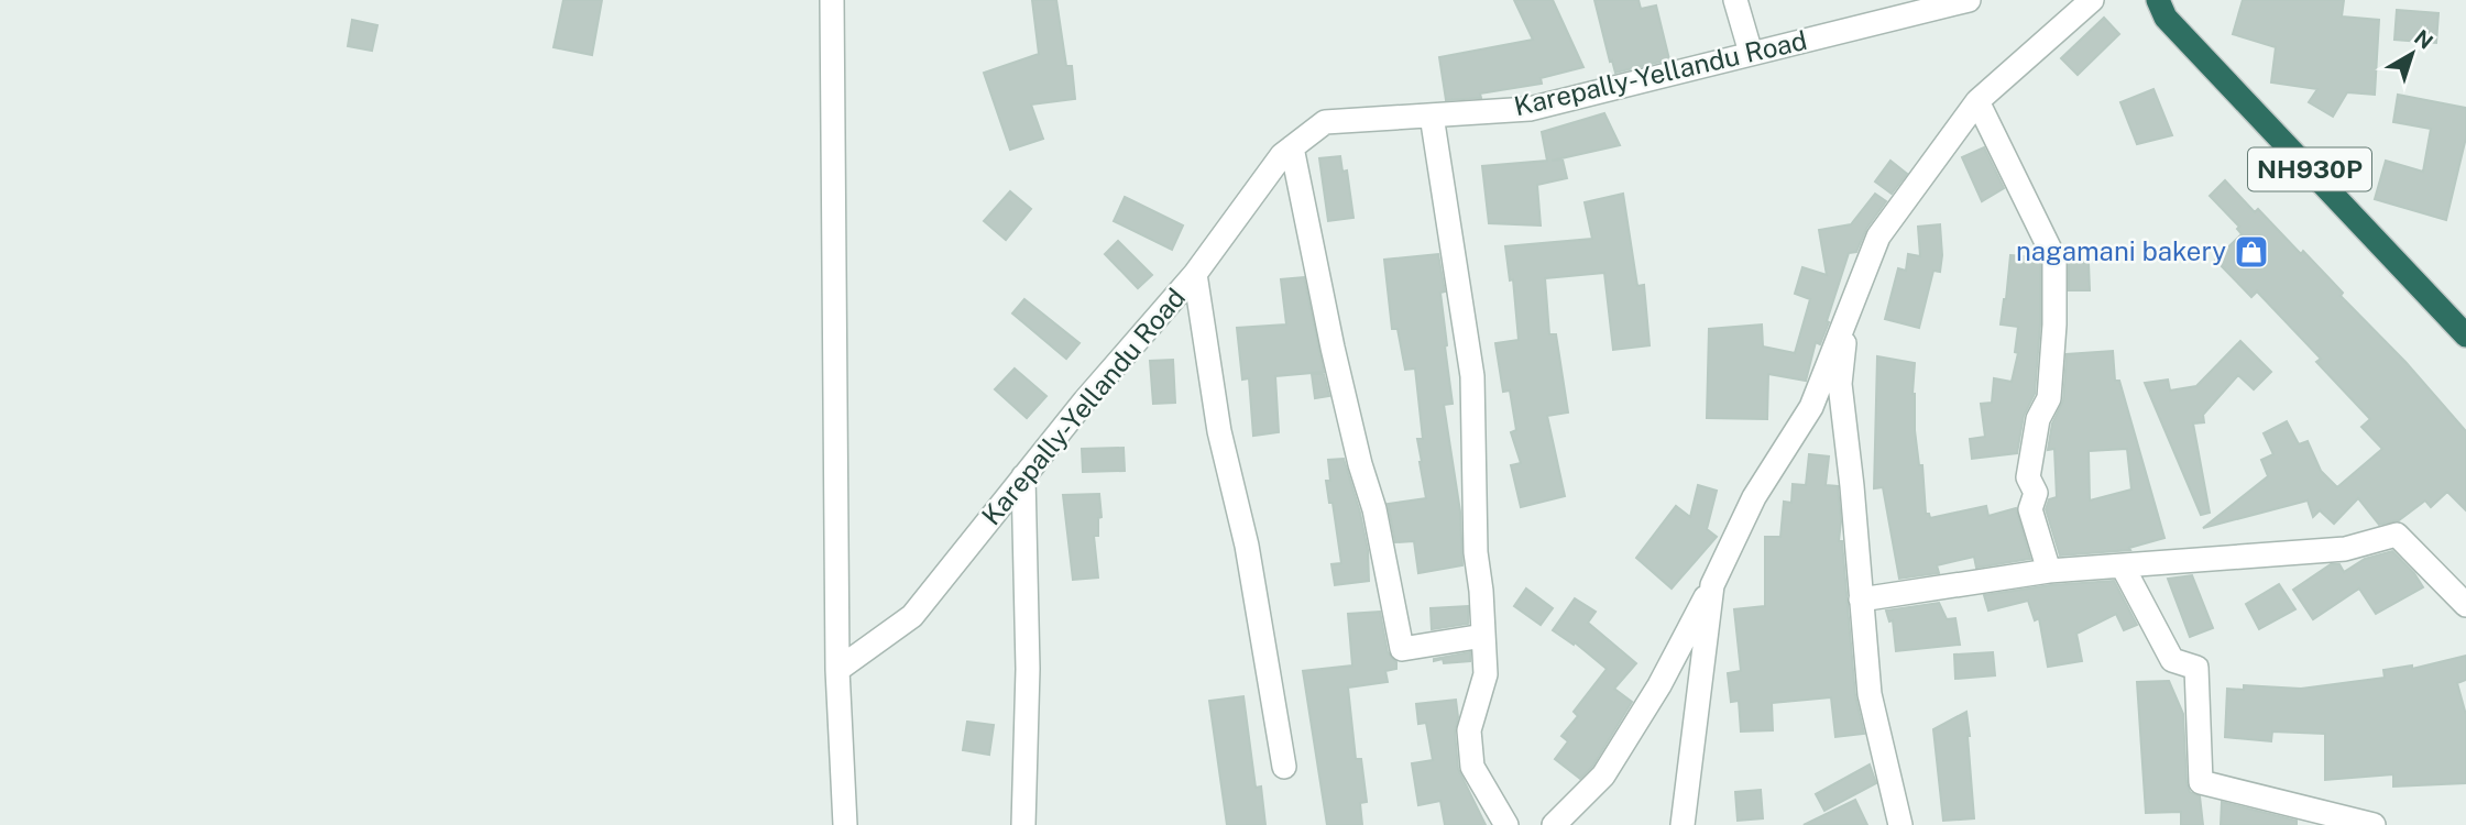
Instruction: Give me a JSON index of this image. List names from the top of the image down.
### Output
{
  "streets": {
    "highway": ["NH930P"],
    "street": ["Karepally-Yellandu Road"]
  },
  "places": {
    "shop": ["nagamani bakery"]
  },
  "north": "top right"
}
